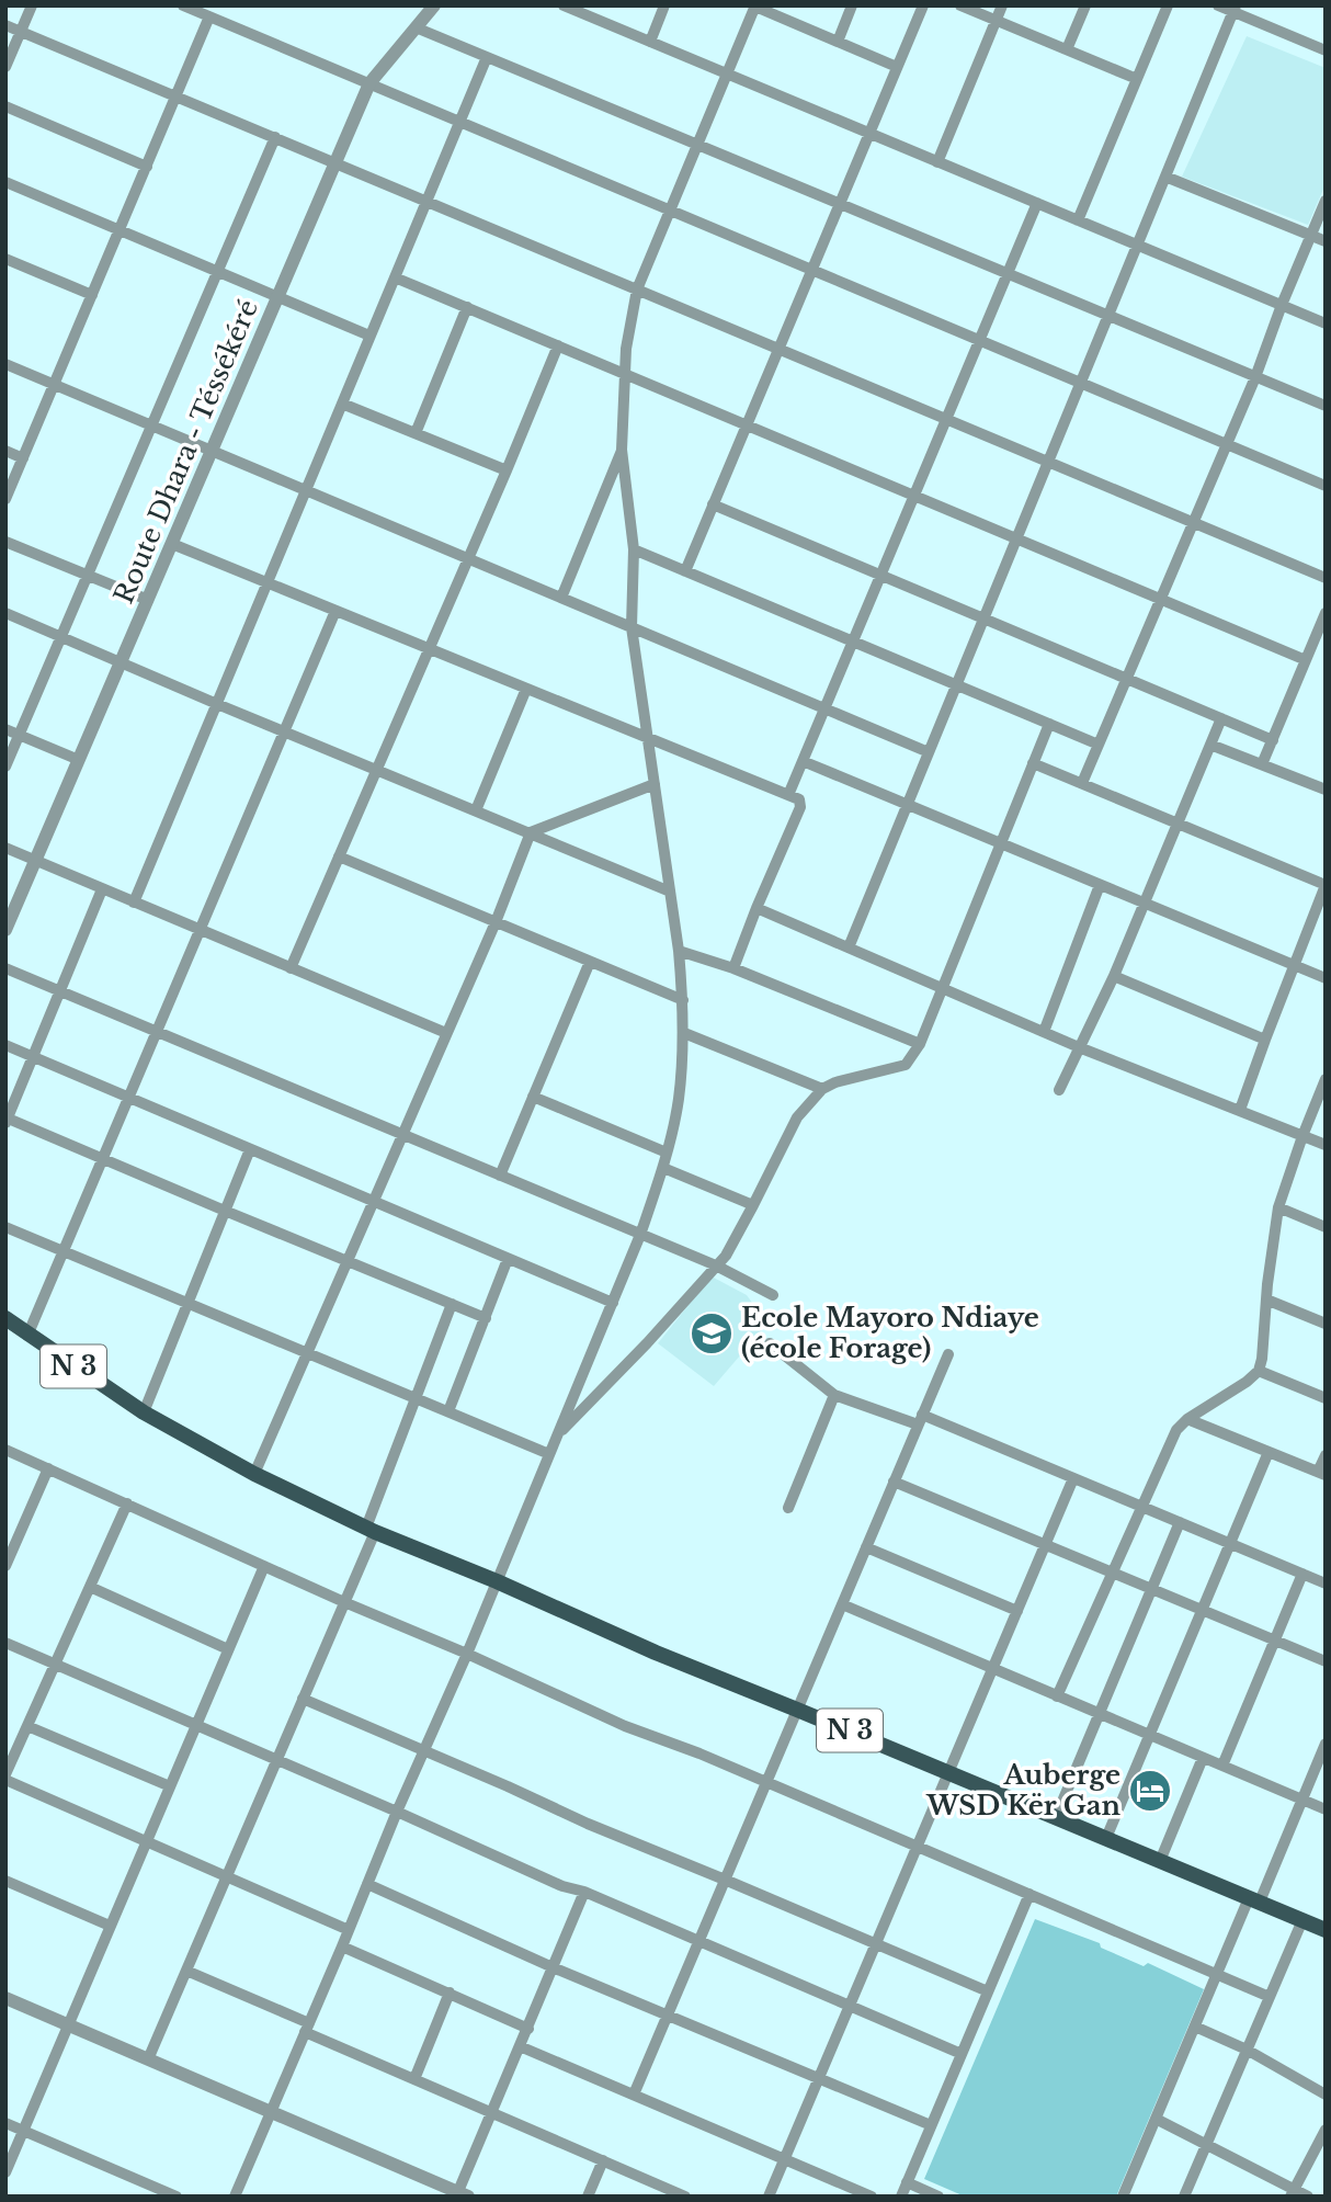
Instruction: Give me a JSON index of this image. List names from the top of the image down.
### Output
{
  "streets": {
    "main road": ["N 3"],
    "street": ["Route Dhara - Téssékéré"]
  },
  "places": {
    "school or university": ["Ecole Mayoro Ndiaye (école Forage)"],
    "hotel": ["Auberge WSD Kër Gan"]
  }
}
